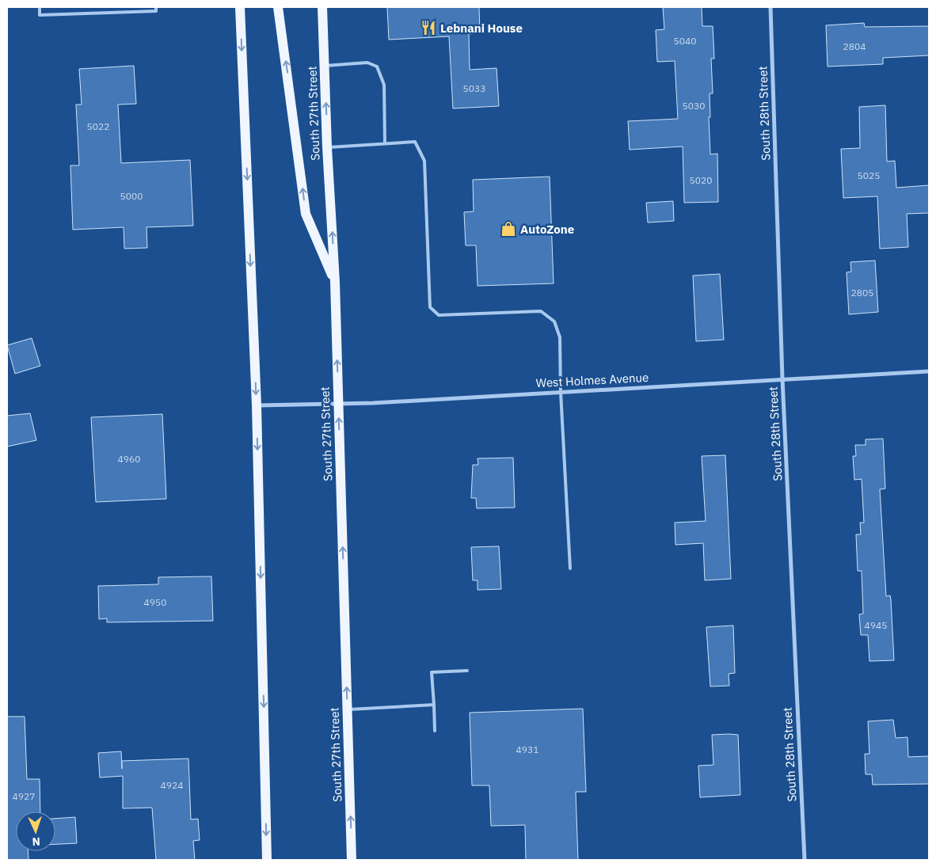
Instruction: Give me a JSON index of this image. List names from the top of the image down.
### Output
{
  "streets": {
    "main road": ["South 27th Street"],
    "street": ["South 28th Street", "West Holmes Avenue"]
  },
  "crossings": [
    ["South 27th Street", "West Holmes Avenue"],
    ["South 28th Street", "West Holmes Avenue"]
  ],
  "places": {
    "restaurant": ["Lebnani House"],
    "shop": ["AutoZone"]
  },
  "house_numbers": [
    "5040",
    "2804",
    "5033",
    "5030",
    "5022",
    "5025",
    "5020",
    "5000",
    "2805",
    "4960",
    "4950",
    "4945",
    "4931",
    "4924",
    "4927"
  ],
  "north": "bottom"
}
